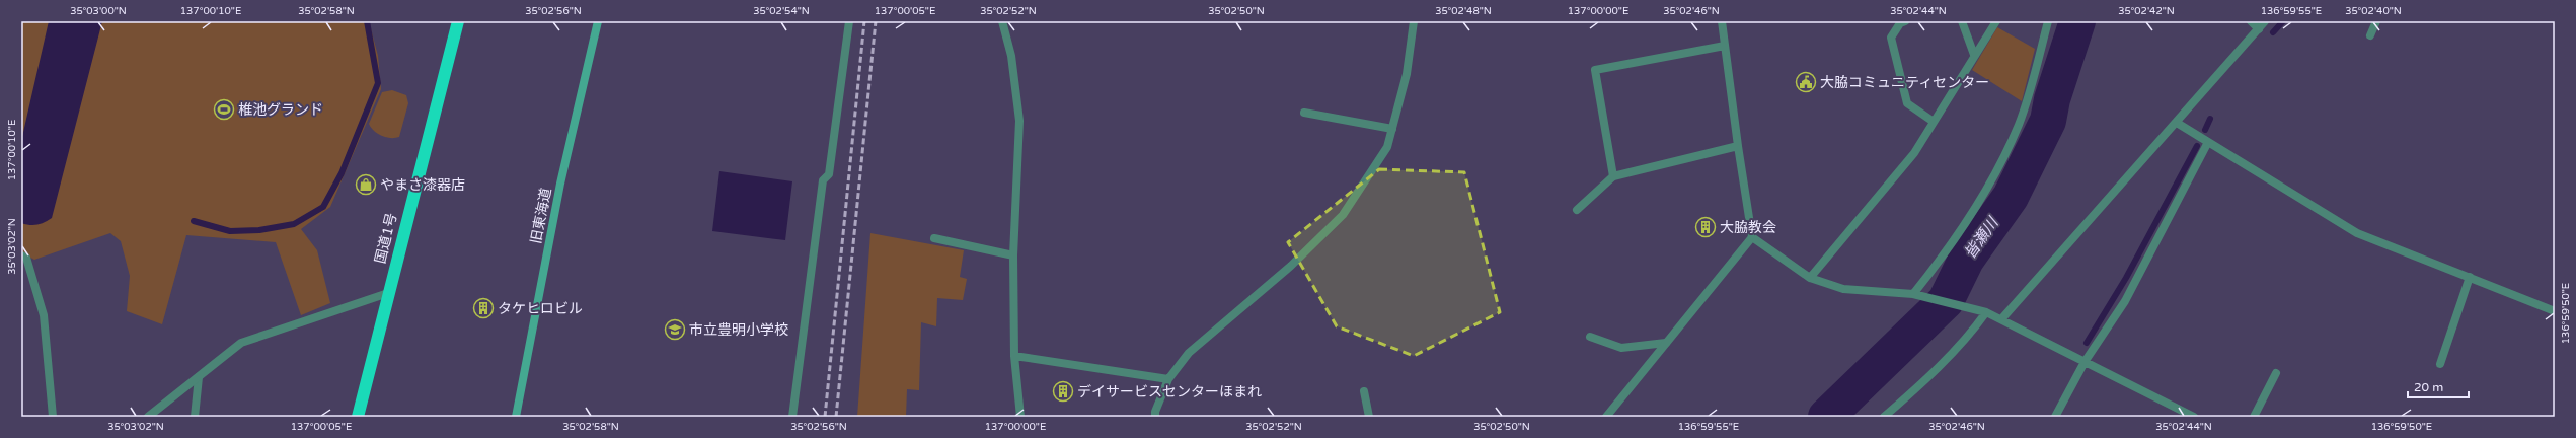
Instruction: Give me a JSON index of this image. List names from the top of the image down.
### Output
{
  "streets": {
    "highway": ["国道1号"],
    "street": ["旧東海道"]
  },
  "water": ["皆瀬川"],
  "places": {
    "public building": ["大脇コミュニティセンター"],
    "sports": ["椎池グランド"],
    "shop": ["やまさ漆器店"],
    "building": ["大脇教会", "タケヒロビル", "デイサービスセンターほまれ"],
    "school or university": ["市立豊明小学校"]
  },
  "scale_bar": "20 m",
  "coordinates": [
    "35°03'00\"N",
    "137°00'10\"E",
    "35°02'58\"N",
    "35°02'56\"N",
    "35°02'54\"N",
    "137°00'05\"E",
    "35°02'52\"N",
    "35°02'50\"N",
    "35°02'48\"N",
    "137°00'00\"E",
    "35°02'46\"N",
    "35°02'44\"N",
    "35°02'42\"N",
    "136°59'55\"E",
    "35°02'40\"N",
    "35°03'02\"N",
    "136°59'50\"E"
  ]
}
